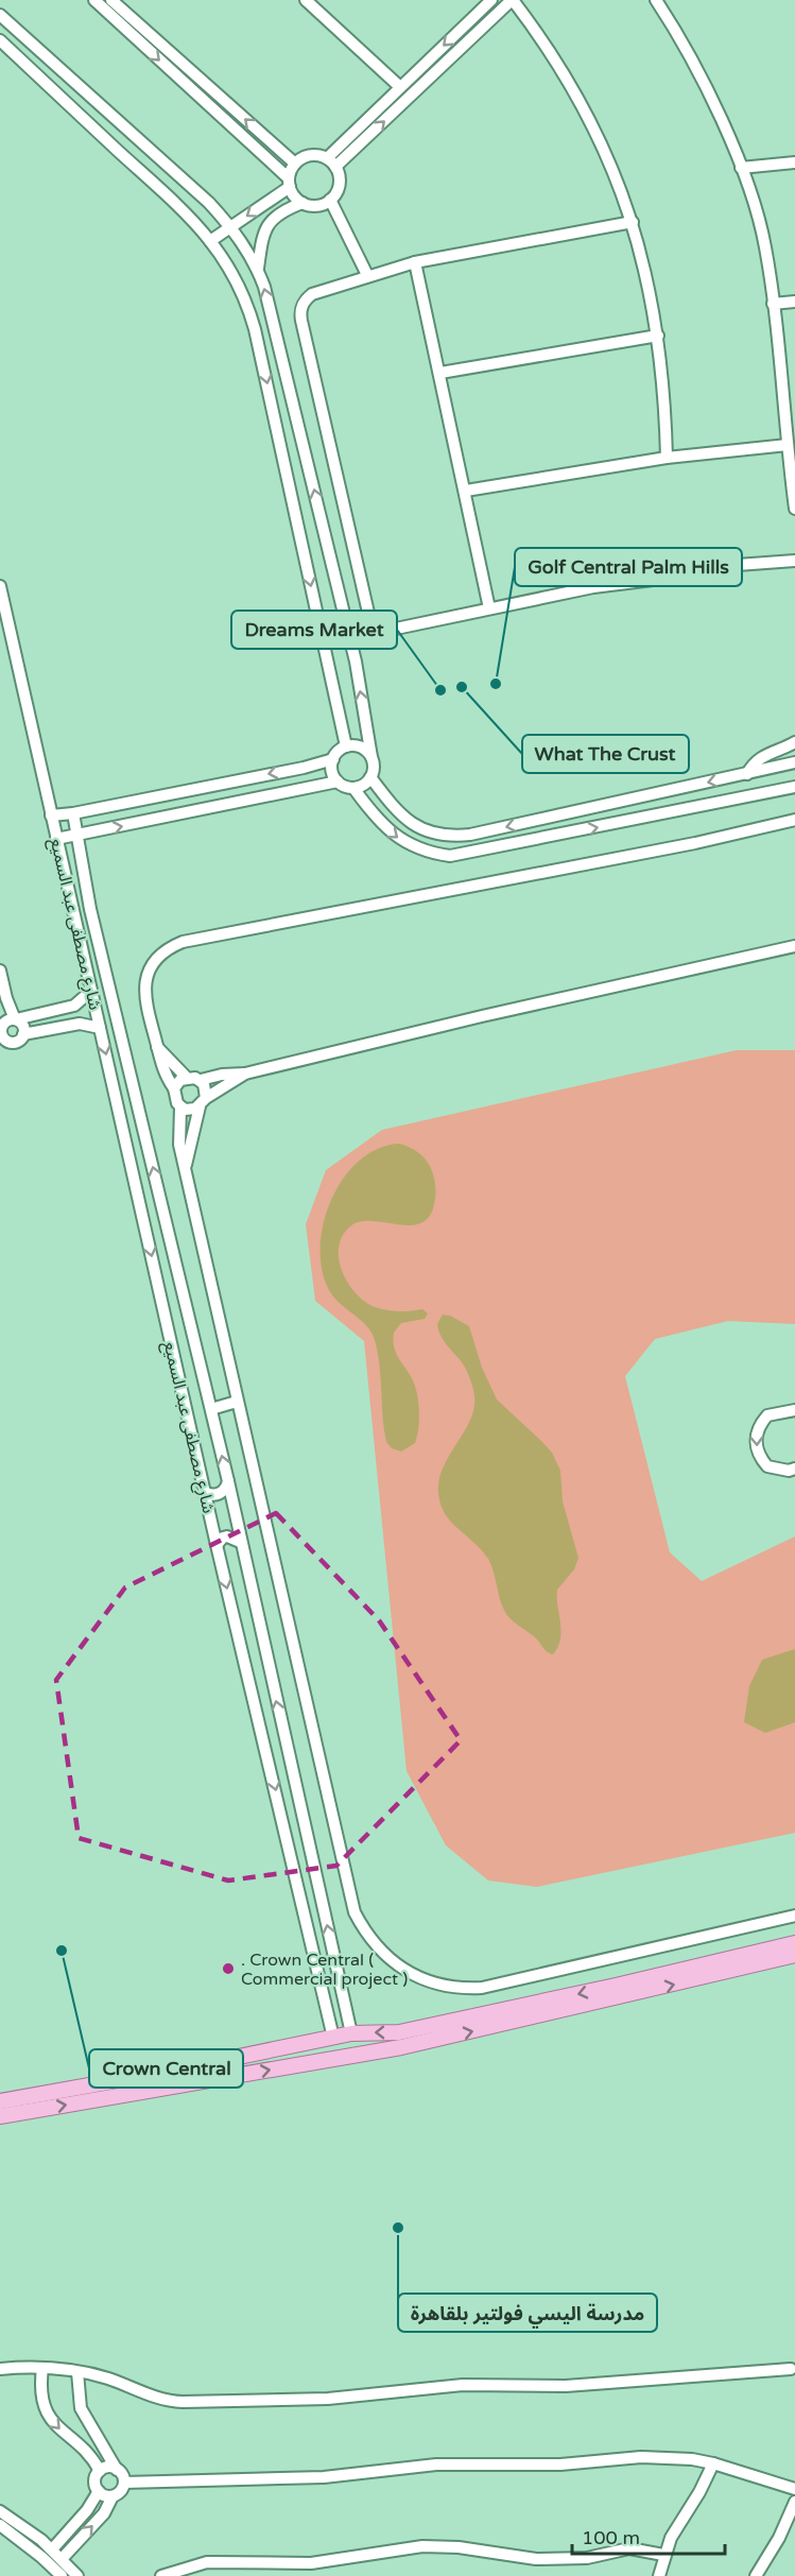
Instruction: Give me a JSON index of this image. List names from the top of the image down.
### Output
{
  "streets": {
    "street": ["شارع مصطفى عبد السميع"]
  },
  "places": [
    "Golf Central Palm Hills",
    "What The Crust",
    "Dreams Market",
    "Crown Central",
    ". Crown Central ( Commercial project )",
    "مدرسة اليسي فولتير بلقاهرة"
  ],
  "scale_bar": "100 m"
}
